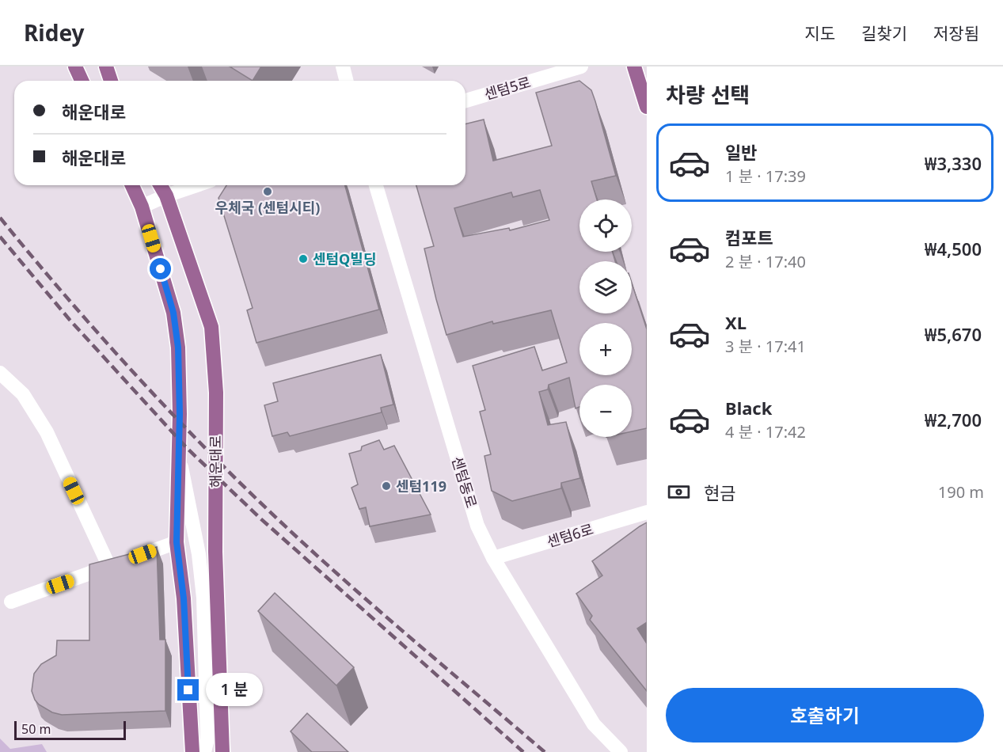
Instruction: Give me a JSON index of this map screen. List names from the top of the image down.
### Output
{
  "streets": {
    "main road": ["해운대로"],
    "street": ["센텀5로", "센텀동로", "센텀6로"]
  },
  "crossings": [
    ["센텀동로", "센텀6로"]
  ],
  "places": ["우체국 (센텀시티)", "센텀Q빌딩", "센텀119"],
  "scale_bar": "50 m",
  "page": {
    "header": "Ridey",
    "nav": ["지도", "길찾기", "저장됨"],
    "heading": "차량 선택",
    "banner": ["해운대로", "해운대로"],
    "list": [
      {
        "name": "일반",
        "note": "1 분 · 17:39",
        "value": "₩3,330"
      },
      {
        "name": "컴포트",
        "note": "2 분 · 17:40",
        "value": "₩4,500"
      },
      {
        "name": "XL",
        "note": "3 분 · 17:41",
        "value": "₩5,670"
      },
      {
        "name": "Black",
        "note": "4 분 · 17:42",
        "value": "₩2,700"
      }
    ],
    "map_buttons": ["+", "−"],
    "pay": ["현금", "190 m"],
    "bubble": "1 분",
    "buttons": "호출하기",
    "scale": "50 m"
  }
}
